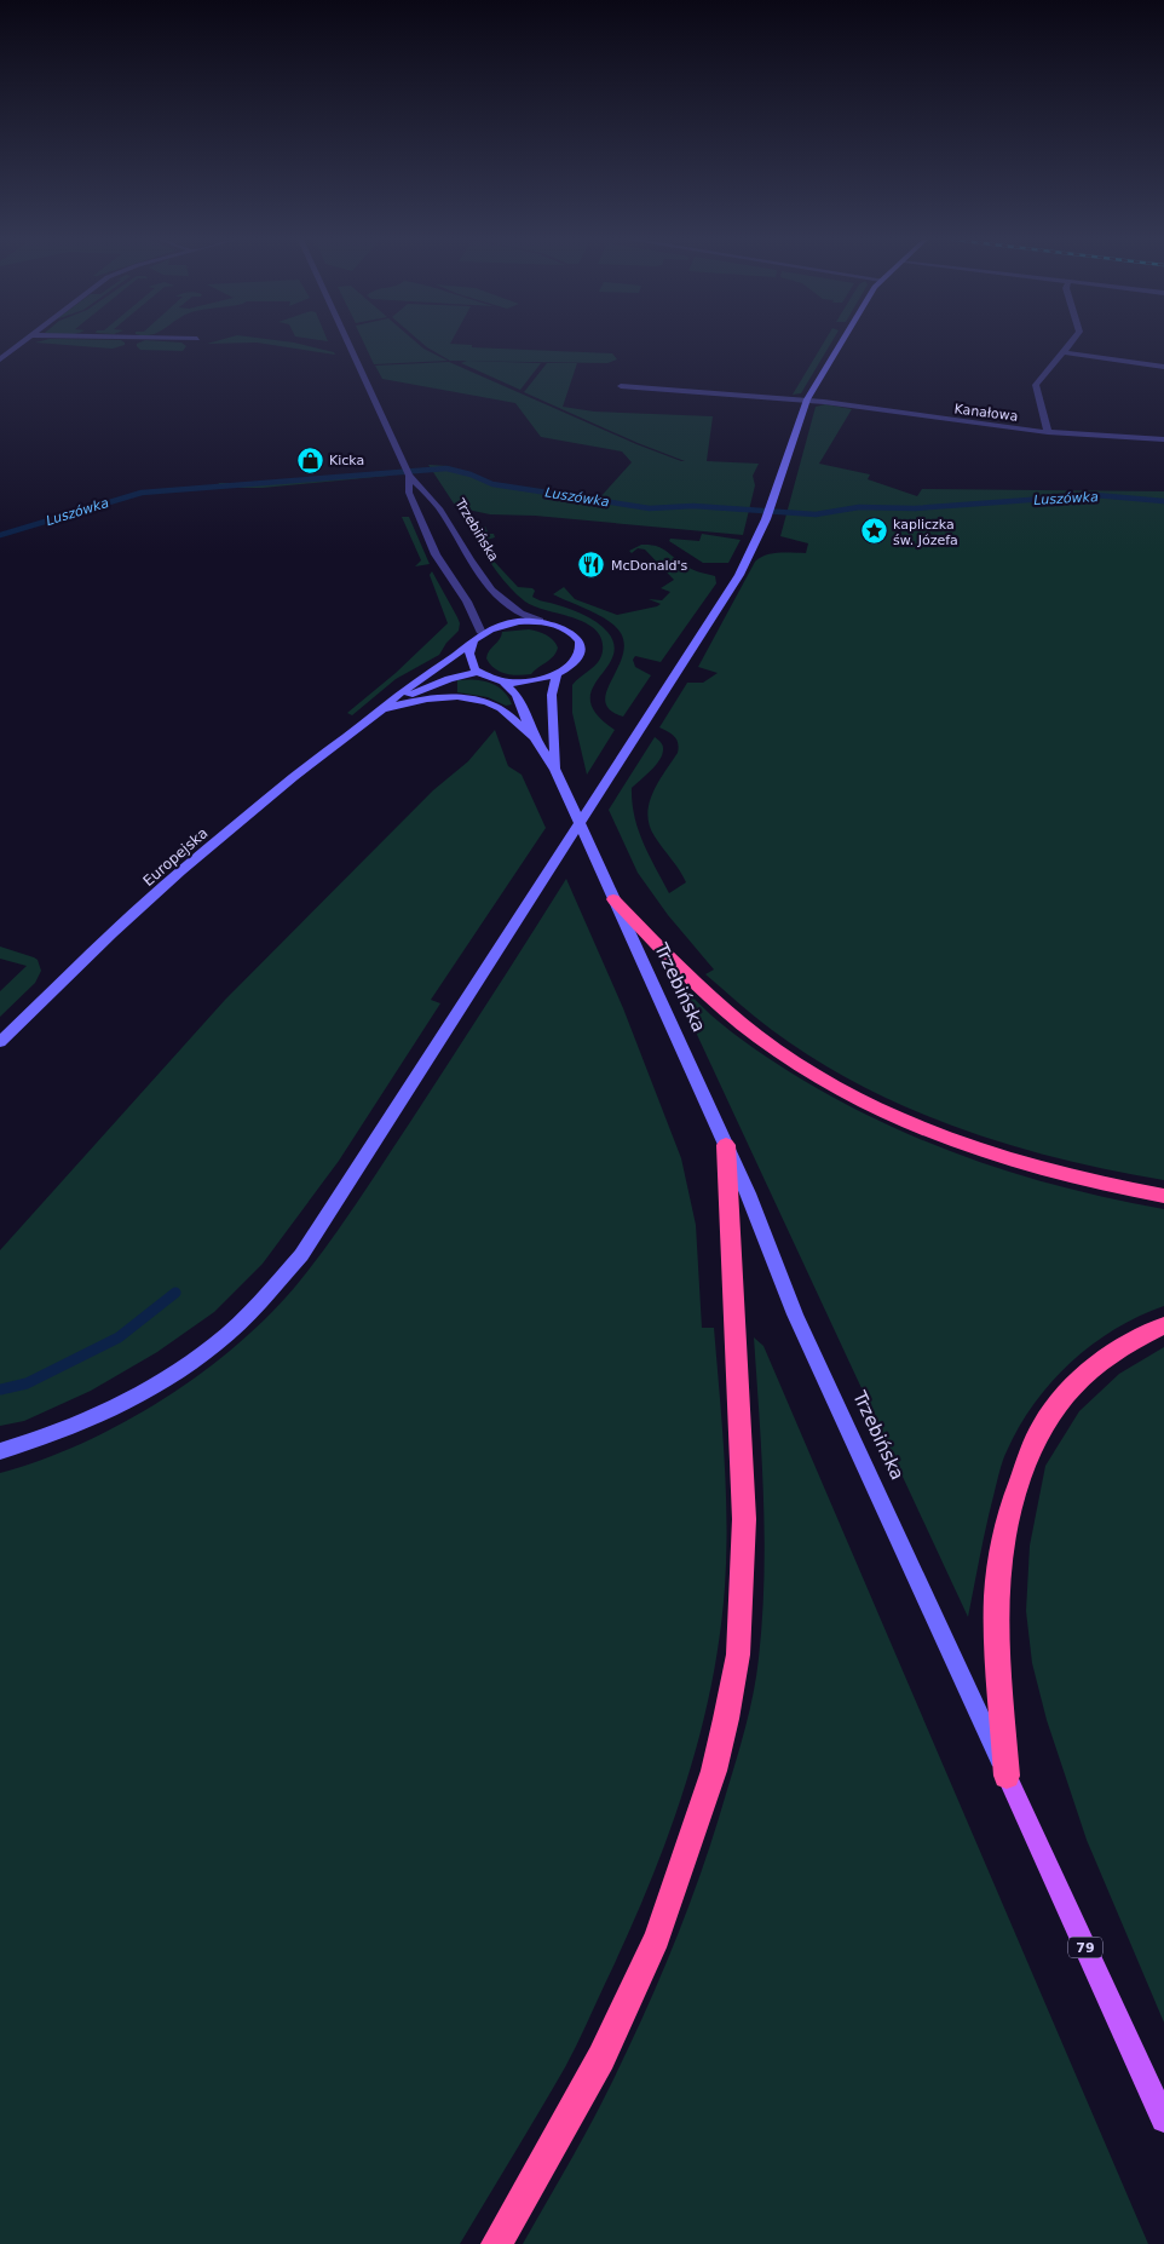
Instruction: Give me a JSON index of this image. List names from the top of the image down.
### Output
{
  "streets": {
    "main road": ["Trzebińska", "Europejska", "79"],
    "street": ["Kanałowa"]
  },
  "crossings": [
    ["Trzebińska", "Europejska"]
  ],
  "water": ["Luszówka"],
  "places": {
    "shop": ["Kicka"],
    "place": ["kapliczka św. Józefa"],
    "restaurant": ["McDonald's"]
  }
}
